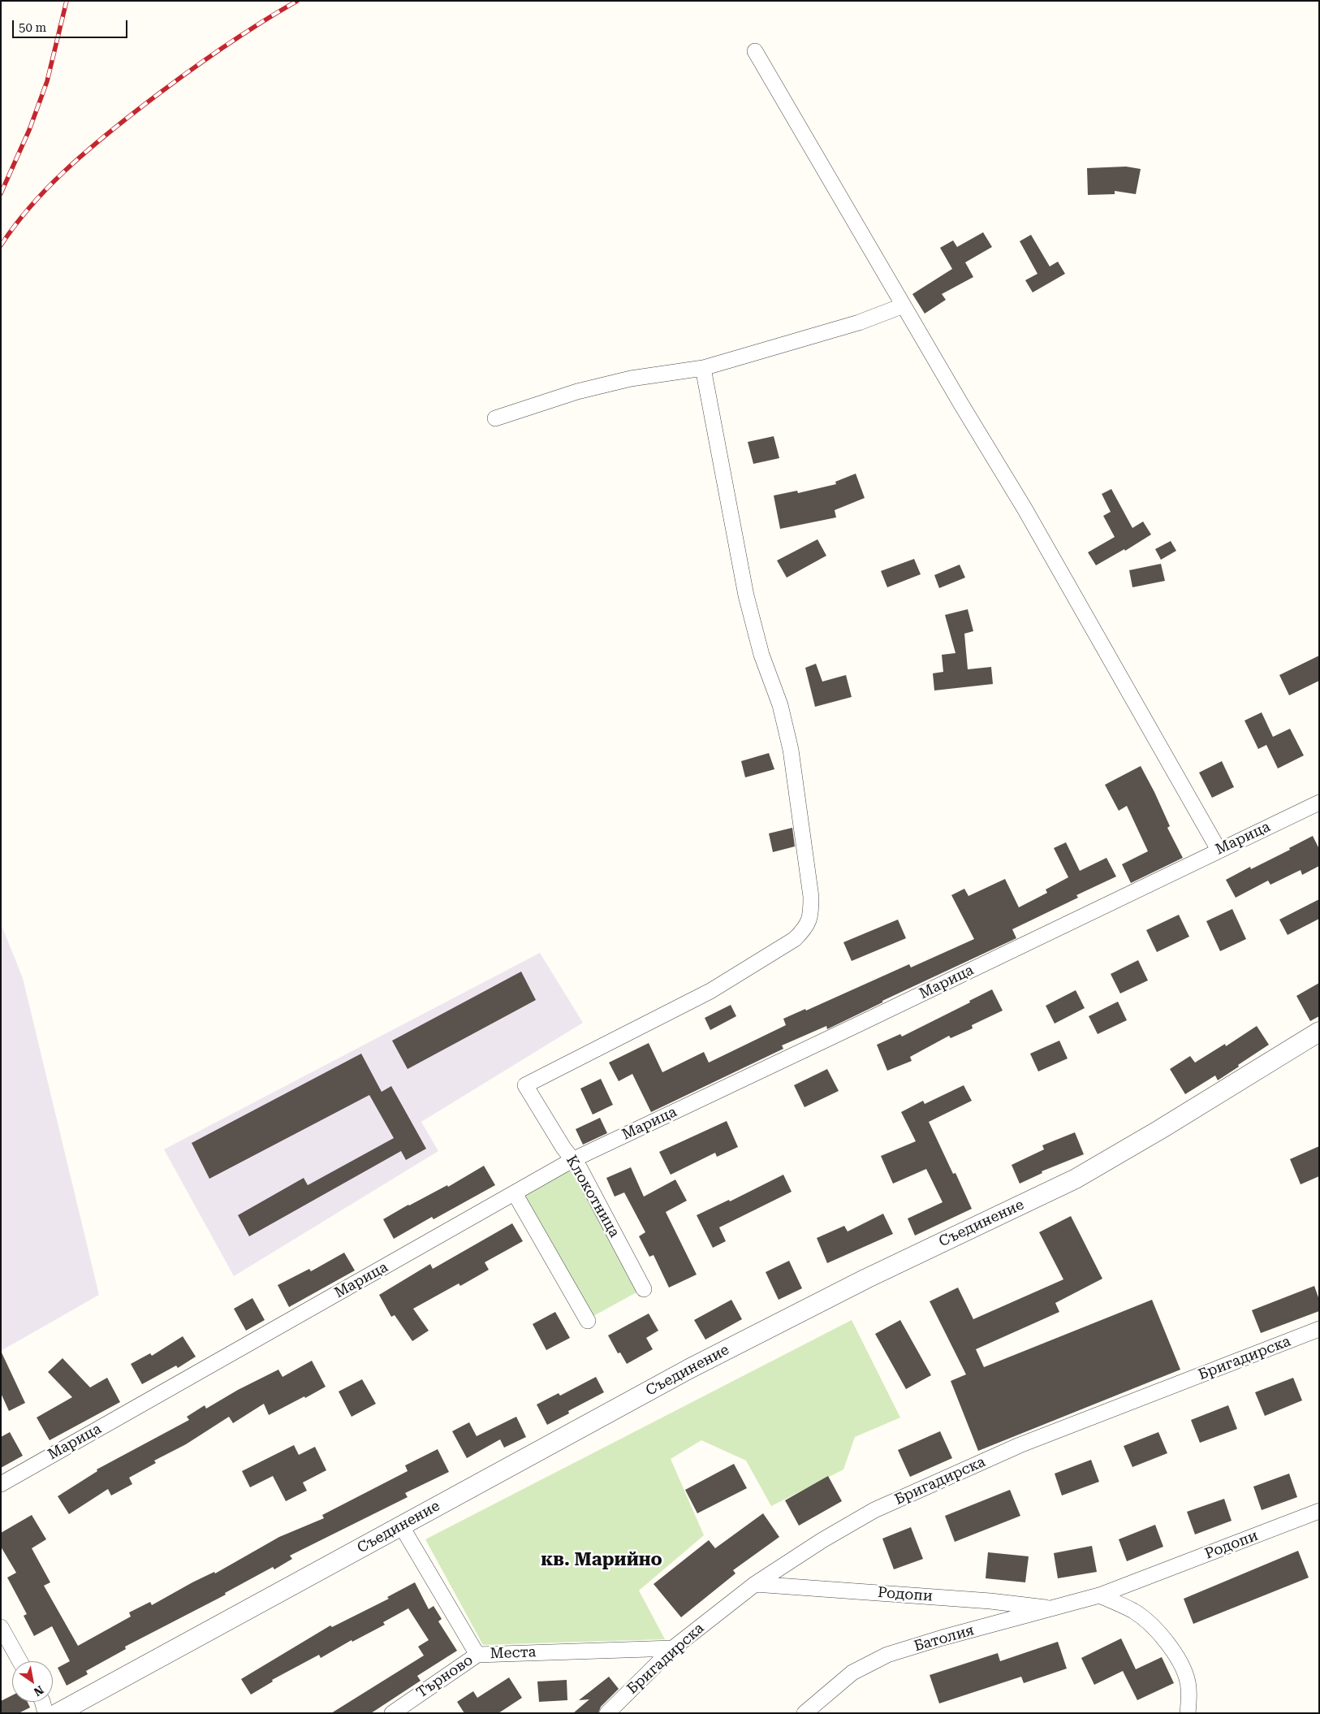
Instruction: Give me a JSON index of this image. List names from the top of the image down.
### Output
{
  "streets": {
    "street": [
      "Марица",
      "Клокотница",
      "Съединение",
      "Бригадирска",
      "Родопи",
      "Батолия",
      "Места",
      "Търново"
    ]
  },
  "crossings": [
    ["Марица", "Клокотница"],
    ["Съединение", "Места"],
    ["Бригадирска", "Родопи"],
    ["Бригадирска", "Места"],
    ["Родопи", "Батолия"],
    ["Места", "Търново"]
  ],
  "districts": ["кв. Марийно"],
  "scale_bar": "50 m",
  "north": "bottom right"
}
